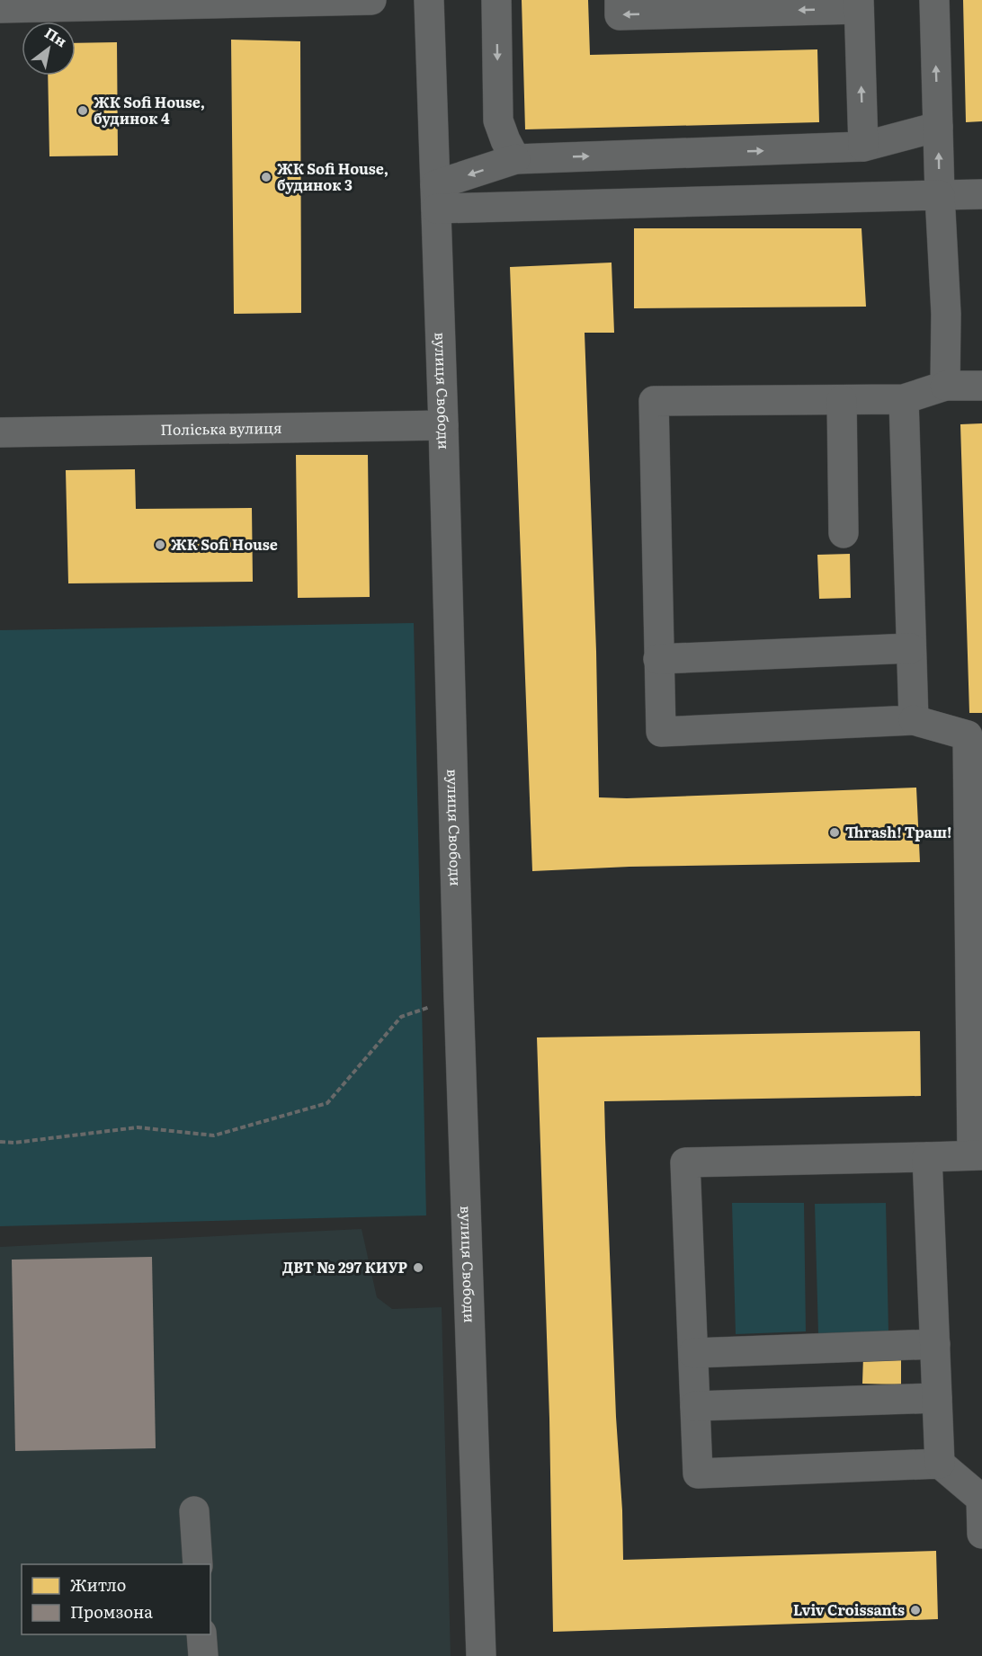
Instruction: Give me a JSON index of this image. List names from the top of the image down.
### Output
{
  "streets": {
    "street": ["вулиця Свободи", "Поліська вулиця"]
  },
  "crossings": [
    ["вулиця Свободи", "Поліська вулиця"]
  ],
  "places": [
    "ЖК Sofi House, будинок 4",
    "ЖК Sofi House, будинок 3",
    "ЖК Sofi House",
    "Thrash! Траш!",
    "ДВТ № 297 КИУР",
    "Lviv Croissants"
  ],
  "legend": ["Житло", "Промзона"],
  "north": "top right"
}
